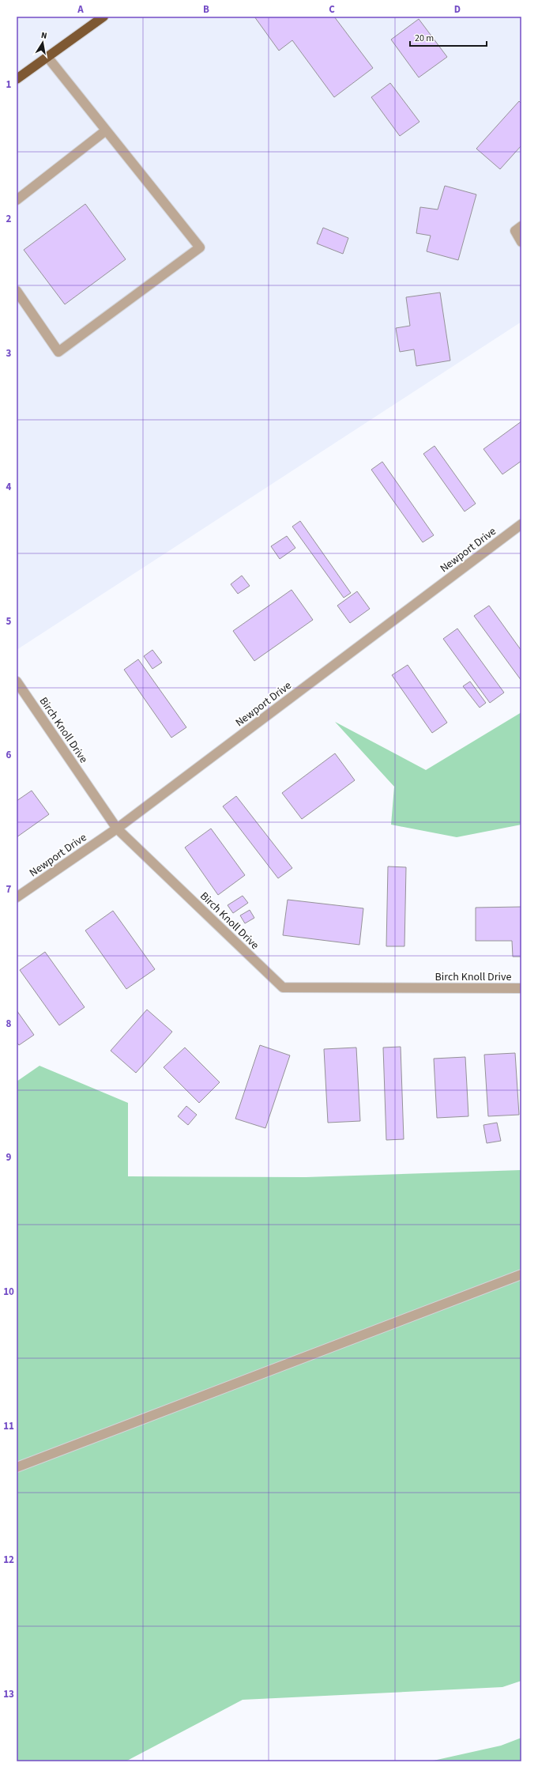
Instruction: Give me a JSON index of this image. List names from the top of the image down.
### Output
{
  "streets": {
    "street": ["Newport Drive", "Birch Knoll Drive"]
  },
  "crossings": [
    ["Newport Drive", "Birch Knoll Drive"]
  ],
  "scale_bar": "20 m",
  "north": "top",
  "grid": {
    "columns": [
      "A",
      "B",
      "C",
      "D"
    ],
    "rows": [
      "1",
      "2",
      "3",
      "4",
      "5",
      "6",
      "7",
      "8",
      "9",
      "10",
      "11",
      "12",
      "13"
    ]
  }
}
